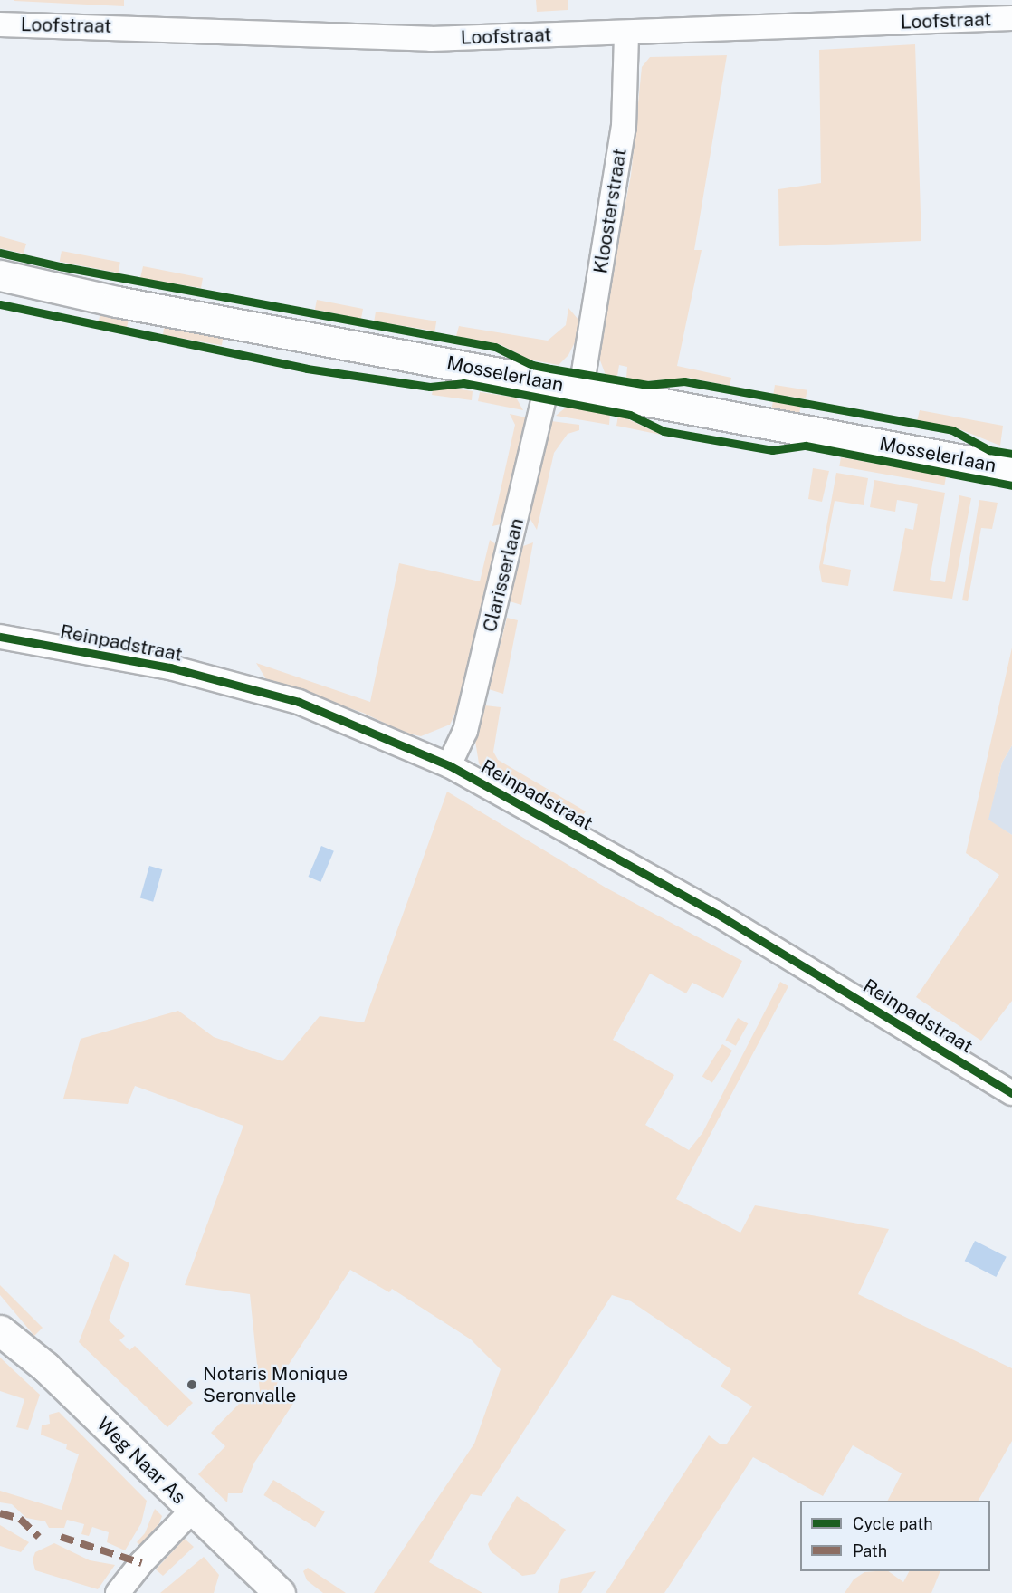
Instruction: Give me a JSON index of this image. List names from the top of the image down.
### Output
{
  "streets": {
    "street": [
      "Loofstraat",
      "Kloosterstraat",
      "Mosselerlaan",
      "Clarisserlaan",
      "Reinpadstraat",
      "Weg Naar As"
    ]
  },
  "crossings": [
    ["Loofstraat", "Kloosterstraat"],
    ["Kloosterstraat", "Mosselerlaan"],
    ["Mosselerlaan", "Clarisserlaan"],
    ["Clarisserlaan", "Reinpadstraat"]
  ],
  "places": ["Notaris Monique Seronvalle"],
  "legend": ["Cycle path", "Path"]
}
